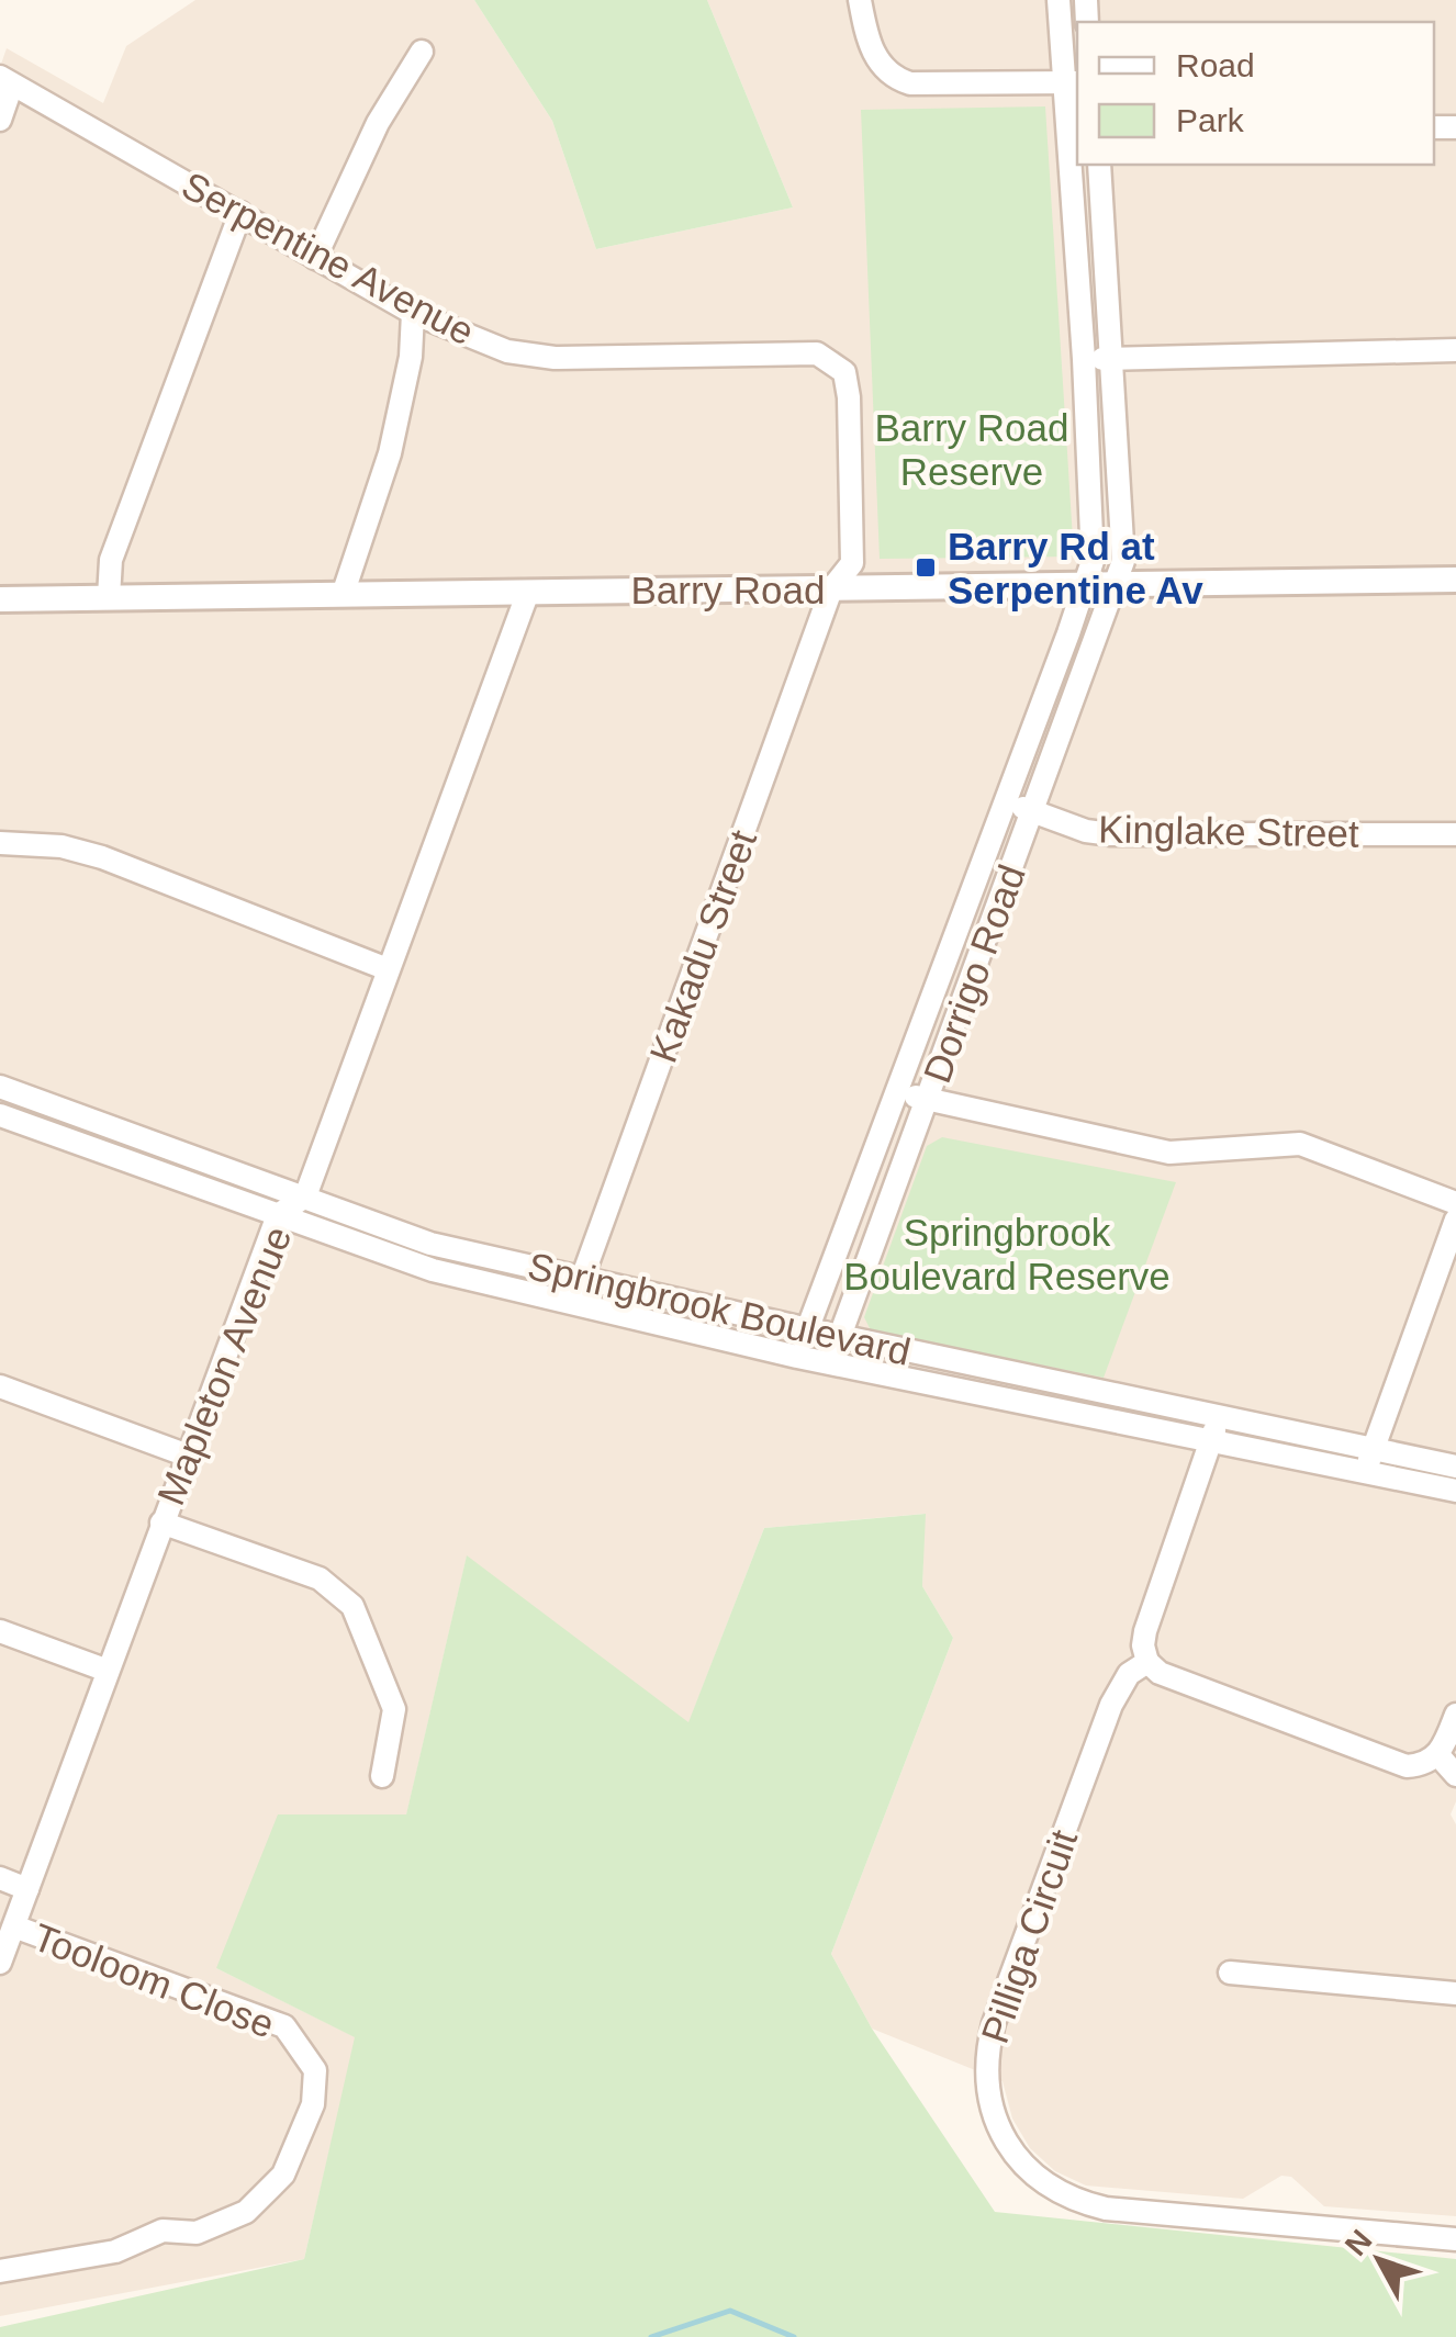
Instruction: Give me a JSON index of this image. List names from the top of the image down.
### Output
{
  "streets": {
    "street": [
      "Serpentine Avenue",
      "Barry Road",
      "Kinglake Street",
      "Kakadu Street",
      "Dorrigo Road",
      "Springbrook Boulevard",
      "Mapleton Avenue",
      "Pilliga Circuit",
      "Tooloom Close"
    ]
  },
  "crossings": [
    ["Serpentine Avenue", "Barry Road"],
    ["Serpentine Avenue", "Kakadu Street"],
    ["Barry Road", "Kakadu Street"],
    ["Barry Road", "Dorrigo Road"],
    ["Barry Road", "Mapleton Avenue"],
    ["Kinglake Street", "Dorrigo Road"],
    ["Kakadu Street", "Springbrook Boulevard"],
    ["Dorrigo Road", "Springbrook Boulevard"],
    ["Springbrook Boulevard", "Mapleton Avenue"],
    ["Mapleton Avenue", "Tooloom Close"]
  ],
  "parks": ["Barry Road Reserve", "Springbrook Boulevard Reserve"],
  "places": {
    "transit": ["Barry Rd at Serpentine Av"]
  },
  "legend": ["Road", "Park"],
  "north": "top left"
}
